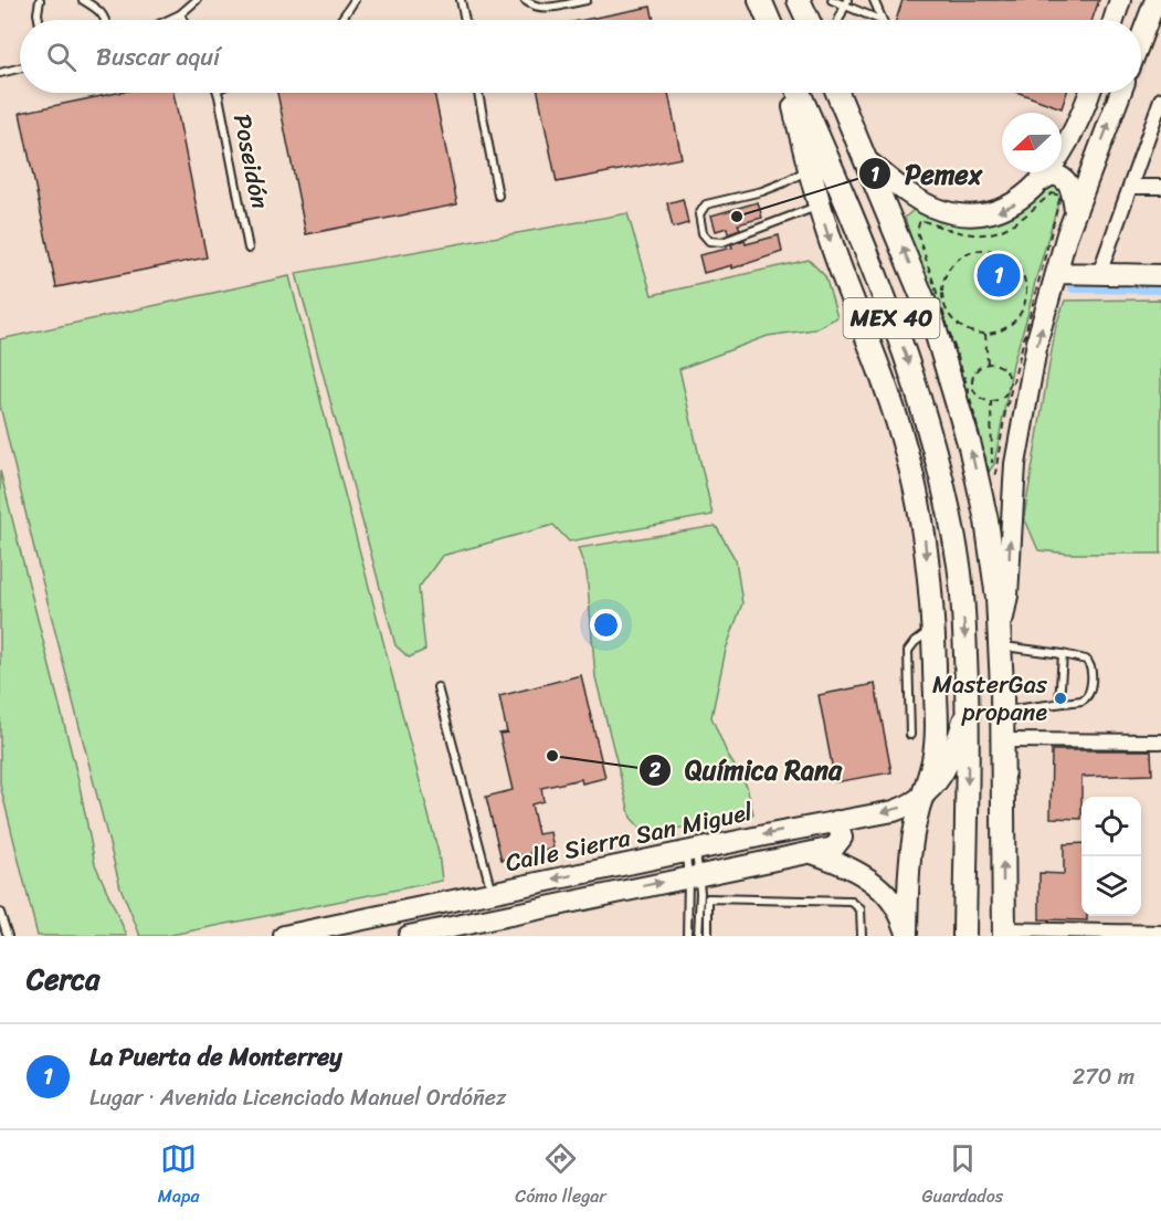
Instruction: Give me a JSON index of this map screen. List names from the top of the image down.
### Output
{
  "streets": {
    "main road": ["MEX 40"],
    "street": ["Calle Sierra San Miguel"],
    "lane": ["Poseidón"]
  },
  "crossings": [
    ["MEX 40", "Calle Sierra San Miguel"]
  ],
  "places": ["Pemex", "MasterGas propane", "Química Rana"],
  "north": "left",
  "page": {
    "search": "Buscar aquí",
    "pins": "1",
    "heading": "Cerca",
    "list": [
      {
        "mark": "1",
        "name": "La Puerta de Monterrey",
        "note": "Lugar · Avenida Licenciado Manuel Ordóñez",
        "value": "270 m"
      }
    ],
    "nav": ["Mapa", "Cómo llegar", "Guardados"]
  }
}
